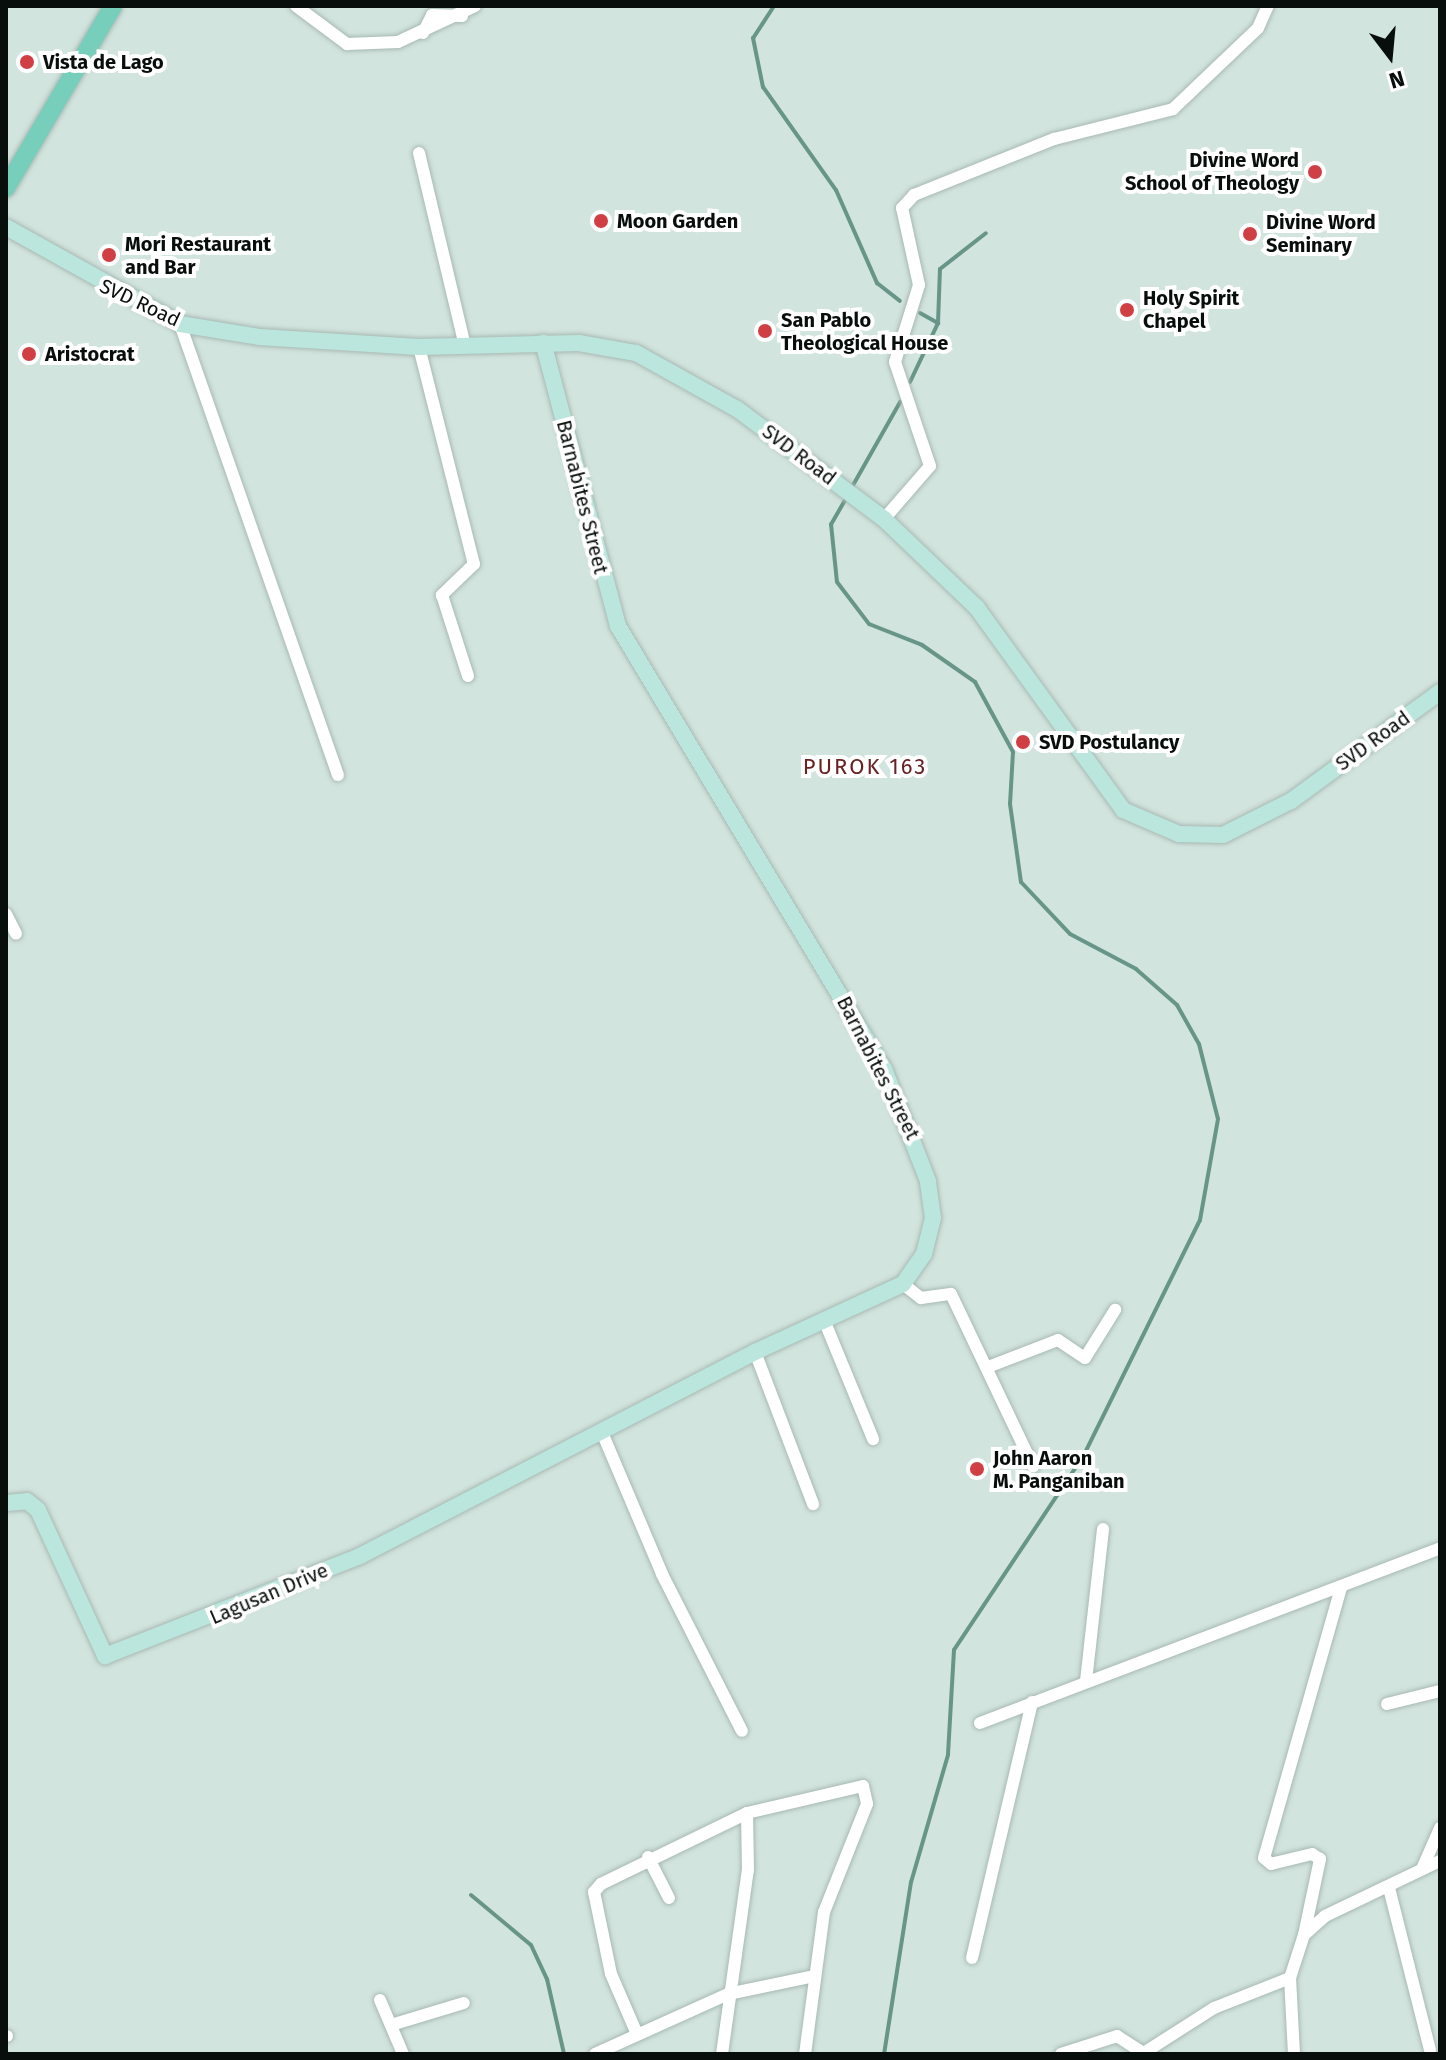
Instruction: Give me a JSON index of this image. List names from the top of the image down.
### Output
{
  "streets": {
    "street": ["SVD Road", "Barnabites Street", "Lagusan Drive"]
  },
  "crossings": [
    ["SVD Road", "Barnabites Street"]
  ],
  "districts": ["PUROK 163"],
  "places": [
    "Vista de Lago",
    "Divine Word School of Theology",
    "Moon Garden",
    "Divine Word Seminary",
    "Mori Restaurant and Bar",
    "Holy Spirit Chapel",
    "San Pablo Theological House",
    "Aristocrat",
    "SVD Postulancy",
    "John Aaron M. Panganiban"
  ],
  "north": "bottom"
}
